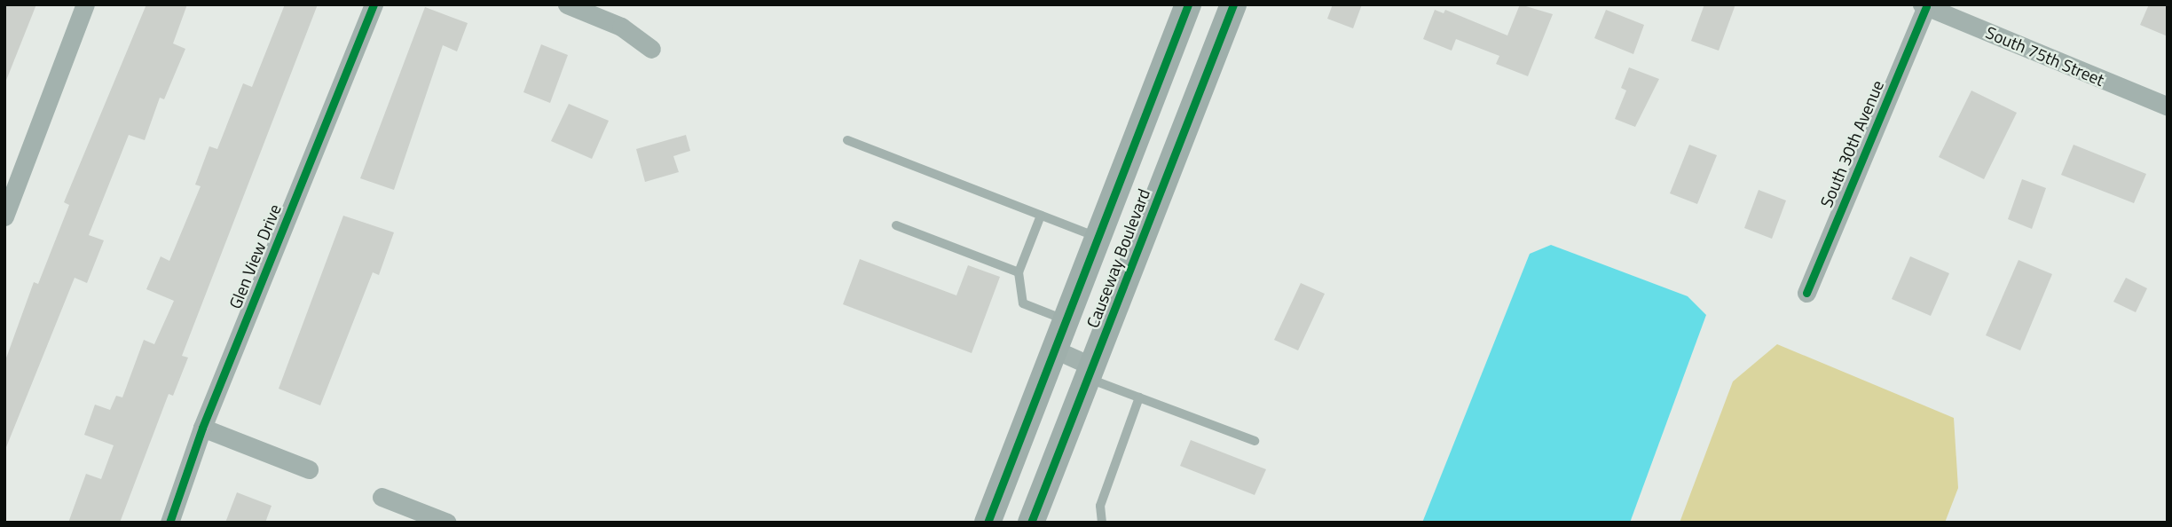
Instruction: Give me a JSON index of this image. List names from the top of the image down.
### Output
{
  "streets": {
    "main road": ["Causeway Boulevard"],
    "street": ["South 75th Street", "South 30th Avenue", "Glen View Drive"]
  },
  "crossings": [
    ["South 75th Street", "South 30th Avenue"]
  ]
}
